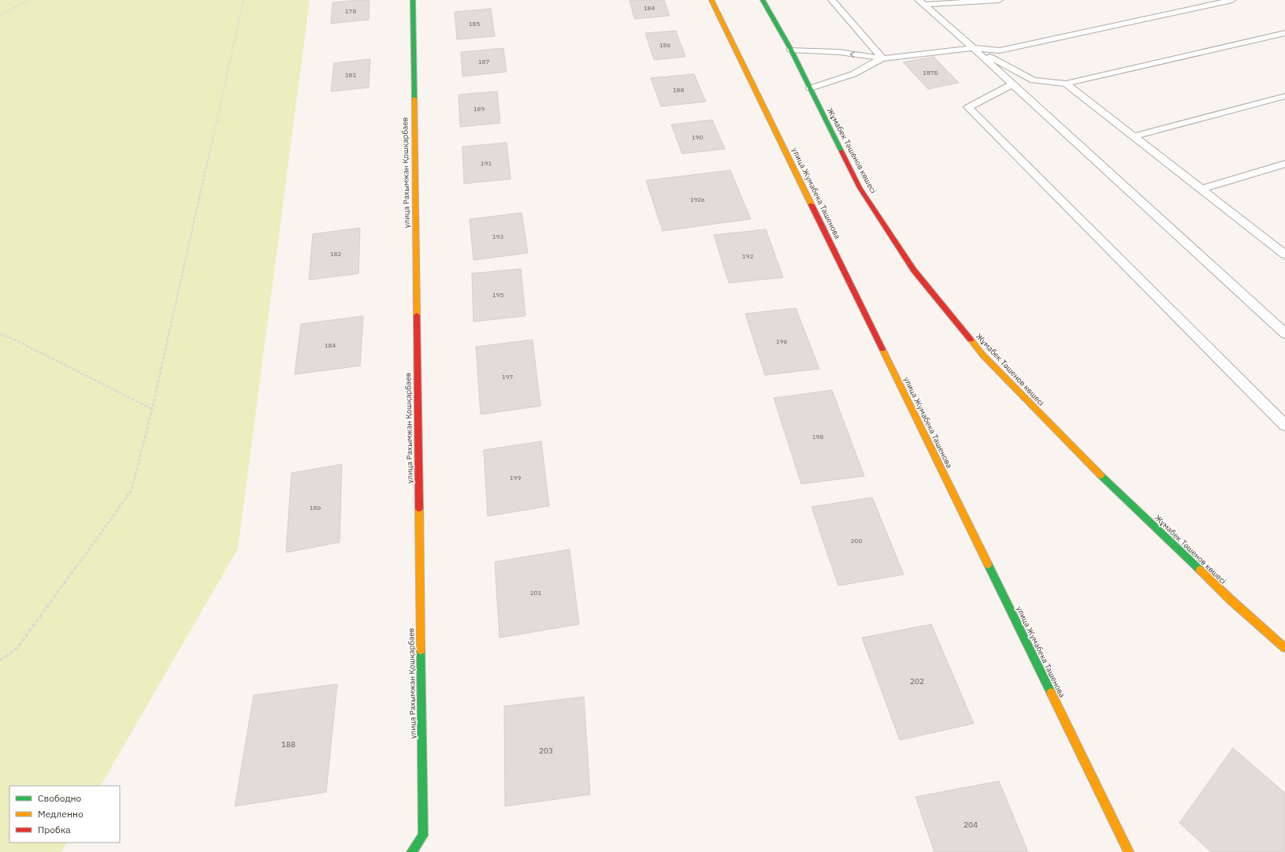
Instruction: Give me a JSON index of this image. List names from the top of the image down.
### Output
{
  "streets": {
    "street": ["Жұмабек Тәшенов көшесі", "улица Рахымжан Қошқарбаев", "улица Жумабека Ташенова"]
  },
  "house_numbers": [
    "184",
    "178",
    "185",
    "186",
    "187",
    "187Б",
    "181",
    "188",
    "189",
    "190",
    "191",
    "192а",
    "193",
    "182",
    "192",
    "195",
    "196",
    "184",
    "197",
    "198",
    "199",
    "186",
    "200",
    "201",
    "202",
    "188",
    "203",
    "204"
  ],
  "legend": ["Свободно", "Медленно", "Пробка"]
}
